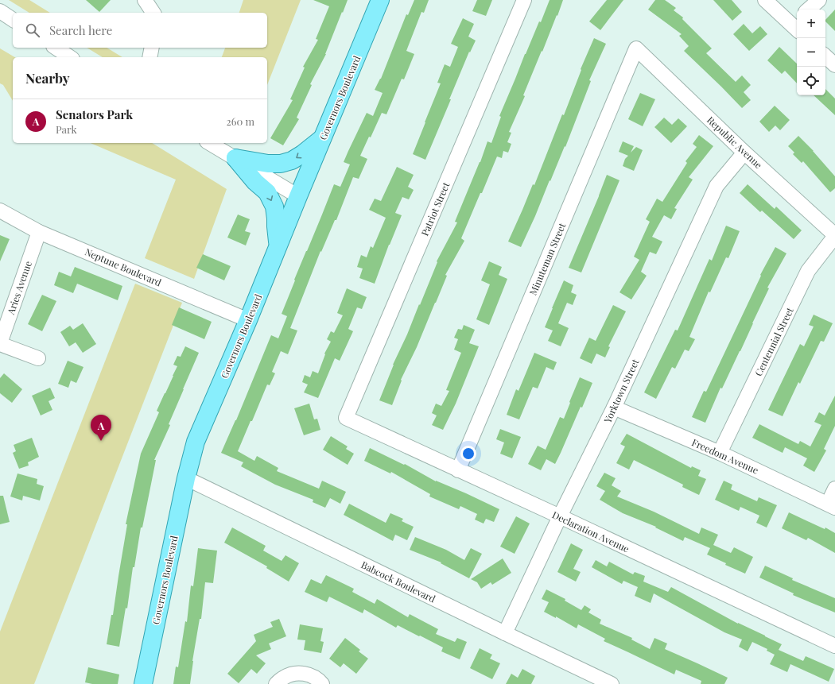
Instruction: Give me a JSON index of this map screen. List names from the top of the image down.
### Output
{
  "streets": {
    "main road": ["Governors Boulevard"],
    "street": [
      "Republic Avenue",
      "Patriot Street",
      "Minuteman Street",
      "Neptune Boulevard",
      "Aries Avenue",
      "Centennial Street",
      "Yorktown Street",
      "Freedom Avenue",
      "Declaration Avenue",
      "Babcock Boulevard"
    ]
  },
  "crossings": [
    ["Governors Boulevard", "Neptune Boulevard"],
    ["Governors Boulevard", "Babcock Boulevard"],
    ["Republic Avenue", "Minuteman Street"],
    ["Republic Avenue", "Centennial Street"],
    ["Republic Avenue", "Yorktown Street"],
    ["Patriot Street", "Declaration Avenue"],
    ["Minuteman Street", "Declaration Avenue"],
    ["Neptune Boulevard", "Aries Avenue"],
    ["Centennial Street", "Freedom Avenue"],
    ["Yorktown Street", "Freedom Avenue"],
    ["Yorktown Street", "Declaration Avenue"],
    ["Yorktown Street", "Babcock Boulevard"]
  ],
  "page": {
    "map_buttons": ["+", "−"],
    "search": "Search here",
    "heading": "Nearby",
    "list": [
      {
        "mark": "A",
        "name": "Senators Park",
        "note": "Park",
        "value": "260 m"
      }
    ],
    "pins": "A"
  }
}
